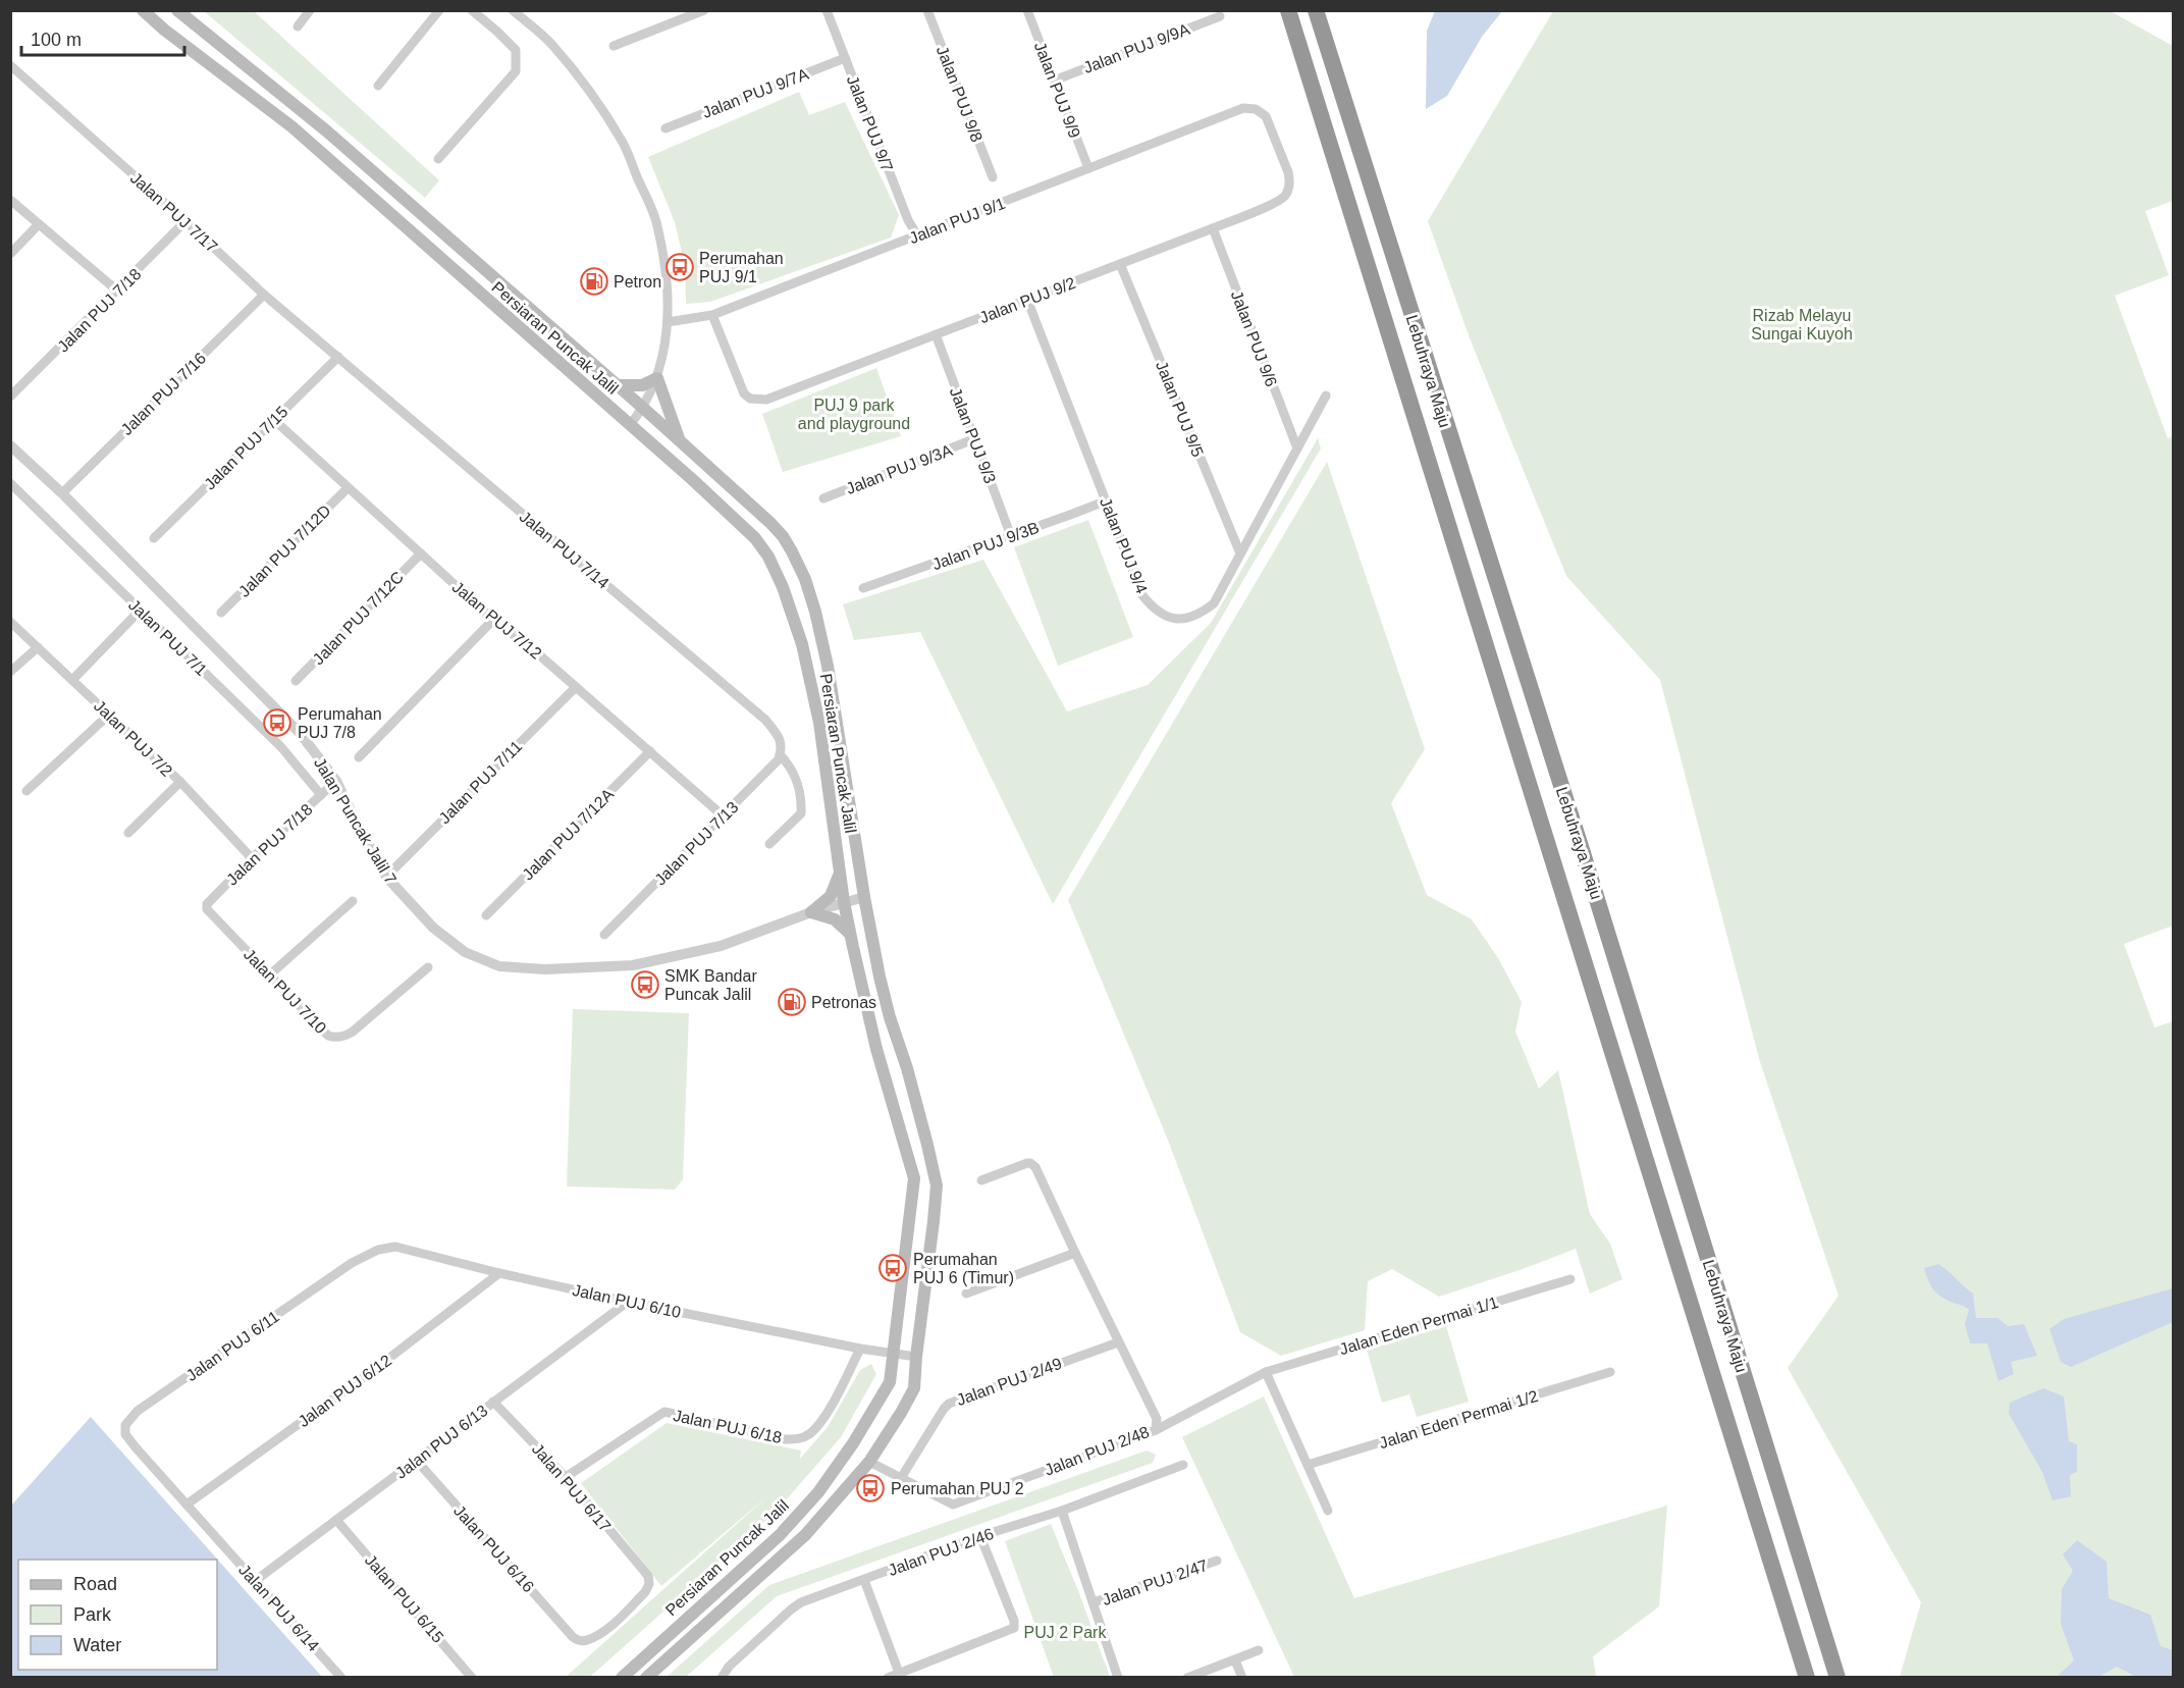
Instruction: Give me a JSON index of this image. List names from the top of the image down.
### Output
{
  "streets": {
    "highway": ["Lebuhraya Maju"],
    "main road": ["Persiaran Puncak Jalil"],
    "street": [
      "Jalan PUJ 9/9A",
      "Jalan PUJ 9/9",
      "Jalan PUJ 9/7A",
      "Jalan PUJ 9/8",
      "Jalan PUJ 9/7",
      "Jalan PUJ 7/17",
      "Jalan PUJ 9/1",
      "Jalan PUJ 9/2",
      "Jalan PUJ 7/18",
      "Jalan PUJ 9/6",
      "Jalan PUJ 7/16",
      "Jalan PUJ 9/5",
      "Jalan PUJ 9/3",
      "Jalan PUJ 7/15",
      "Jalan PUJ 9/3A",
      "Jalan PUJ 9/3B",
      "Jalan PUJ 9/4",
      "Jalan PUJ 7/14",
      "Jalan PUJ 7/12D",
      "Jalan PUJ 7/12C",
      "Jalan PUJ 7/12",
      "Jalan PUJ 7/1",
      "Jalan PUJ 7/2",
      "Jalan PUJ 7/11",
      "Jalan Puncak Jalil 7",
      "Jalan PUJ 7/12A",
      "Jalan PUJ 7/13",
      "Jalan PUJ 7/10",
      "Jalan PUJ 6/10",
      "Jalan Eden Permai 1/1",
      "Jalan PUJ 6/11",
      "Jalan PUJ 2/49",
      "Jalan PUJ 6/12",
      "Jalan Eden Permai 1/2",
      "Jalan PUJ 6/18",
      "Jalan PUJ 6/13",
      "Jalan PUJ 2/48",
      "Jalan PUJ 6/17",
      "Jalan PUJ 6/16",
      "Jalan PUJ 2/46",
      "Jalan PUJ 2/47",
      "Jalan PUJ 6/15",
      "Jalan PUJ 6/14"
    ]
  },
  "crossings": [
    ["Jalan PUJ 9/9A", "Jalan PUJ 9/9"],
    ["Jalan PUJ 9/9", "Jalan PUJ 9/1"],
    ["Jalan PUJ 9/7A", "Jalan PUJ 9/7"],
    ["Jalan PUJ 9/7", "Jalan PUJ 9/1"],
    ["Jalan PUJ 7/17", "Jalan PUJ 7/18"],
    ["Jalan PUJ 7/17", "Jalan PUJ 7/16"],
    ["Jalan PUJ 7/17", "Jalan PUJ 7/15"],
    ["Jalan PUJ 7/17", "Jalan PUJ 7/14"],
    ["Jalan PUJ 9/1", "Jalan PUJ 9/2"],
    ["Jalan PUJ 9/2", "Jalan PUJ 9/6"],
    ["Jalan PUJ 9/2", "Jalan PUJ 9/5"],
    ["Jalan PUJ 9/2", "Jalan PUJ 9/3"],
    ["Jalan PUJ 9/2", "Jalan PUJ 9/4"],
    ["Jalan PUJ 7/18", "Jalan PUJ 7/1"],
    ["Jalan PUJ 7/18", "Jalan PUJ 7/2"],
    ["Jalan PUJ 7/18", "Jalan Puncak Jalil 7"],
    ["Jalan PUJ 7/18", "Jalan PUJ 7/10"],
    ["Persiaran Puncak Jalil", "Jalan Puncak Jalil 7"],
    ["Persiaran Puncak Jalil", "Jalan PUJ 6/10"],
    ["Persiaran Puncak Jalil", "Jalan PUJ 2/48"],
    ["Jalan PUJ 9/6", "Jalan PUJ 9/4"],
    ["Jalan PUJ 7/16", "Jalan Puncak Jalil 7"],
    ["Jalan PUJ 9/5", "Jalan PUJ 9/4"],
    ["Jalan PUJ 9/3", "Jalan PUJ 9/3A"],
    ["Jalan PUJ 9/3", "Jalan PUJ 9/3B"],
    ["Jalan PUJ 7/15", "Jalan PUJ 7/14"],
    ["Jalan PUJ 7/15", "Jalan PUJ 7/12"],
    ["Jalan PUJ 9/3B", "Jalan PUJ 9/4"],
    ["Jalan PUJ 7/14", "Jalan PUJ 7/13"],
    ["Jalan PUJ 7/12D", "Jalan PUJ 7/12"],
    ["Jalan PUJ 7/12C", "Jalan PUJ 7/12"],
    ["Jalan PUJ 7/12", "Jalan PUJ 7/11"],
    ["Jalan PUJ 7/12", "Jalan PUJ 7/12A"],
    ["Jalan PUJ 7/12", "Jalan PUJ 7/13"],
    ["Jalan PUJ 7/11", "Jalan Puncak Jalil 7"],
    ["Jalan PUJ 6/10", "Jalan PUJ 6/11"],
    ["Jalan PUJ 6/10", "Jalan PUJ 6/12"],
    ["Jalan PUJ 6/10", "Jalan PUJ 6/18"],
    ["Jalan PUJ 6/10", "Jalan PUJ 6/13"],
    ["Jalan Eden Permai 1/1", "Jalan PUJ 2/48"],
    ["Jalan PUJ 6/11", "Jalan PUJ 6/14"],
    ["Jalan PUJ 2/49", "Jalan PUJ 2/48"],
    ["Jalan PUJ 6/12", "Jalan PUJ 6/14"],
    ["Jalan PUJ 6/18", "Jalan PUJ 6/17"],
    ["Jalan PUJ 6/13", "Jalan PUJ 6/17"],
    ["Jalan PUJ 6/13", "Jalan PUJ 6/16"],
    ["Jalan PUJ 6/13", "Jalan PUJ 6/15"],
    ["Jalan PUJ 6/13", "Jalan PUJ 6/14"],
    ["Jalan PUJ 6/17", "Jalan PUJ 6/16"]
  ],
  "parks": ["Rizab Melayu Sungai Kuyoh", "PUJ 9 park and playground", "PUJ 2 Park"],
  "places": {
    "bus stop": [
      "Perumahan PUJ 9/1",
      "Perumahan PUJ 7/8",
      "SMK Bandar Puncak Jalil",
      "Perumahan PUJ 6 (Timur)",
      "Perumahan PUJ 2"
    ],
    "fuel station": ["Petron", "Petronas"]
  },
  "legend": ["Road", "Park", "Water"],
  "scale_bar": "100 m"
}
